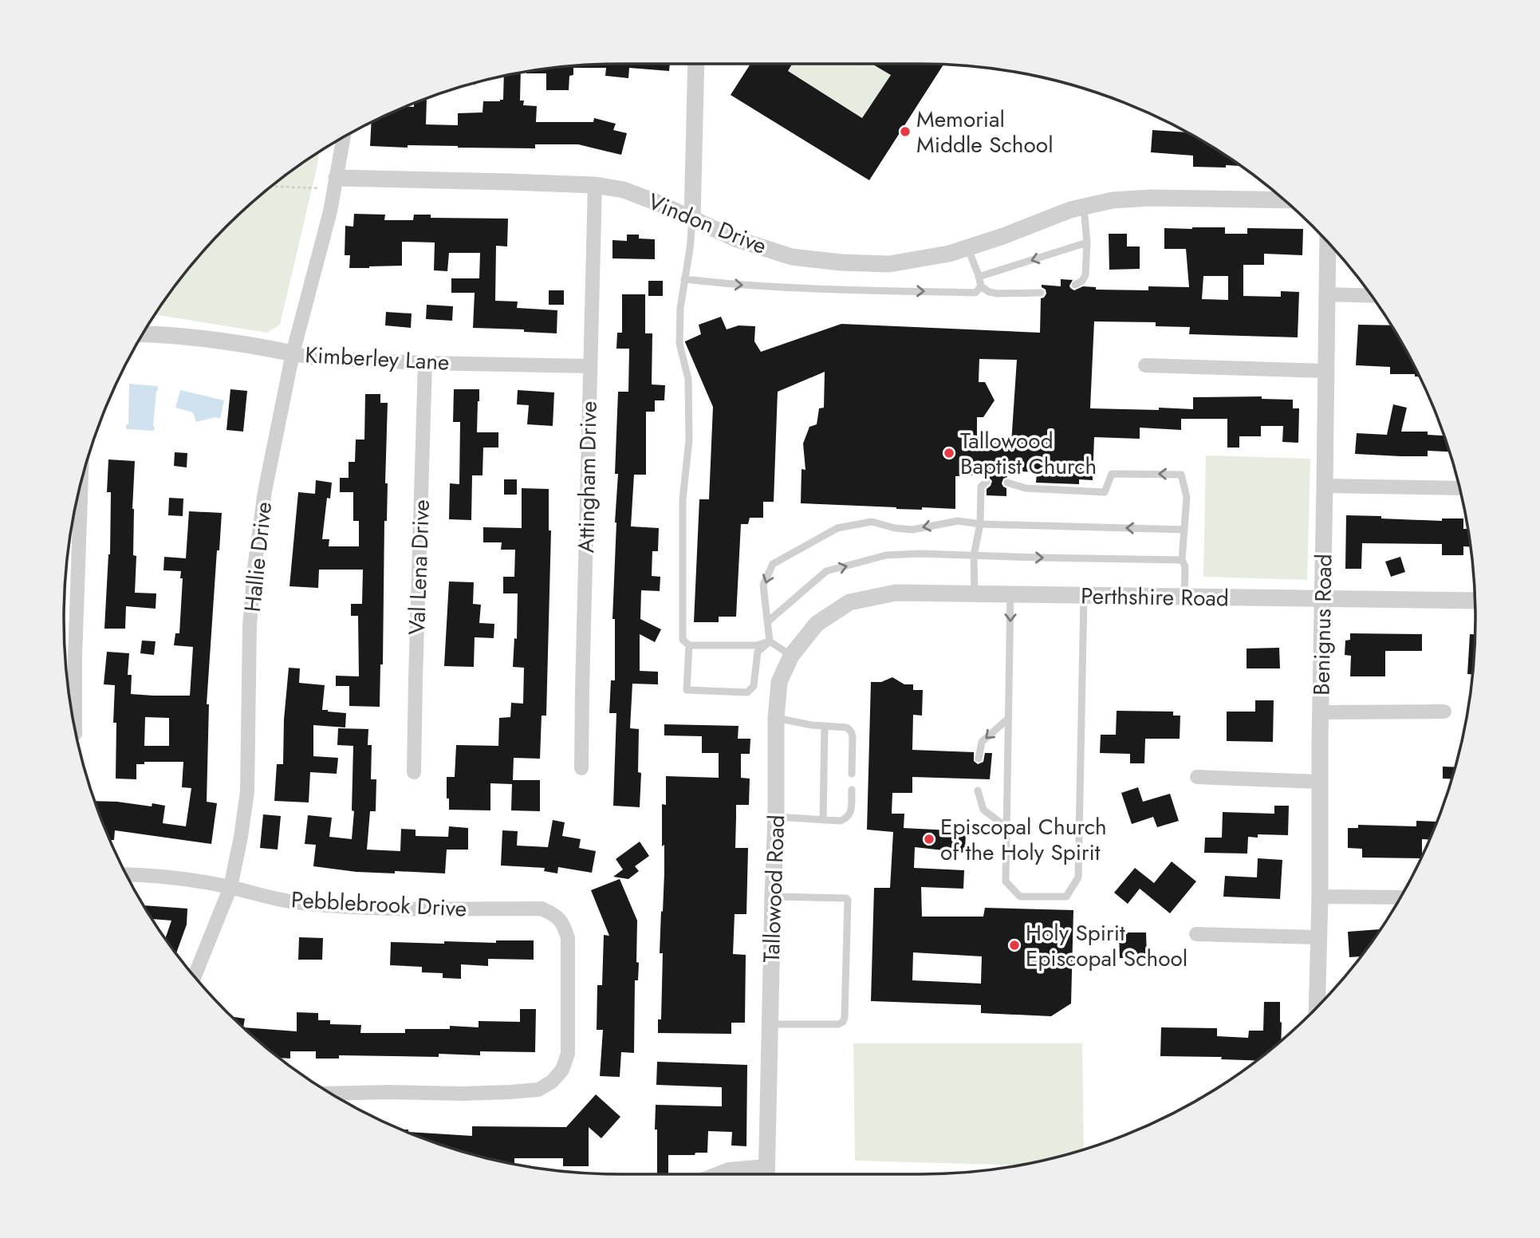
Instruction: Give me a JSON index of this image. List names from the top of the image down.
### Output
{
  "streets": {
    "street": [
      "Vindon Drive",
      "Kimberley Lane",
      "Attingham Drive",
      "Hallie Drive",
      "Val Lena Drive",
      "Perthshire Road",
      "Benignus Road",
      "Tallowood Road",
      "Pebblebrook Drive"
    ]
  },
  "crossings": [
    ["Vindon Drive", "Attingham Drive"],
    ["Vindon Drive", "Hallie Drive"],
    ["Kimberley Lane", "Attingham Drive"],
    ["Kimberley Lane", "Hallie Drive"],
    ["Kimberley Lane", "Val Lena Drive"],
    ["Hallie Drive", "Pebblebrook Drive"],
    ["Perthshire Road", "Benignus Road"],
    ["Perthshire Road", "Tallowood Road"]
  ],
  "places": [
    "Memorial Middle School",
    "Tallowood Baptist Church",
    "Episcopal Church of the Holy Spirit",
    "Holy Spirit Episcopal School"
  ]
}
